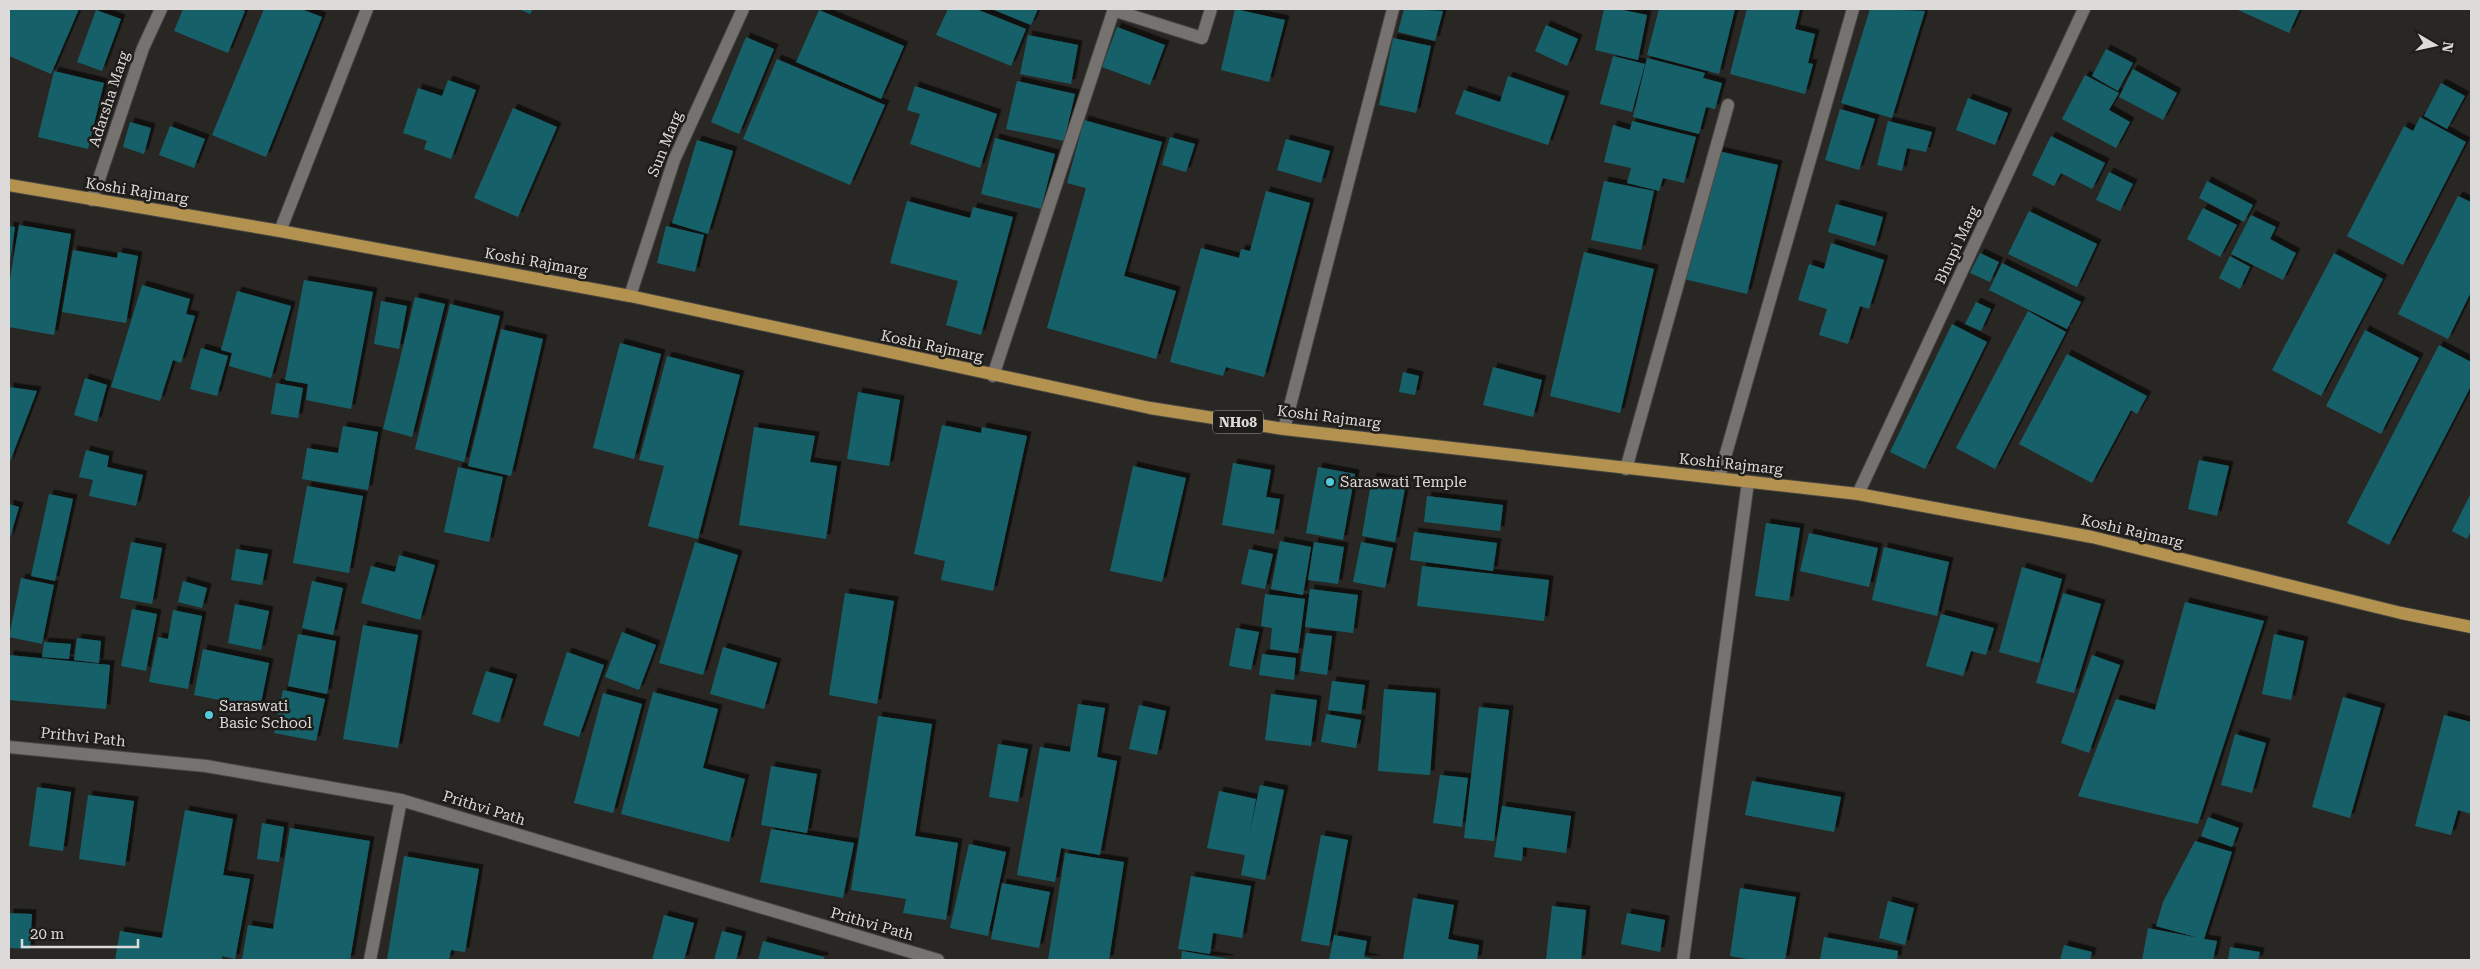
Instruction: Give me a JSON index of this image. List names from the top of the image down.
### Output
{
  "streets": {
    "main road": ["Koshi Rajmarg", "NH08"],
    "street": [
      "Adarsha Marg",
      "Sun Marg",
      "Bhupi Marg",
      "Prithvi Path"
    ]
  },
  "crossings": [
    ["Adarsha Marg", "Koshi Rajmarg"],
    ["Sun Marg", "Koshi Rajmarg"],
    ["Koshi Rajmarg", "Bhupi Marg"]
  ],
  "places": ["Saraswati Temple", "Saraswati Basic School"],
  "scale_bar": "20 m",
  "north": "right"
}
